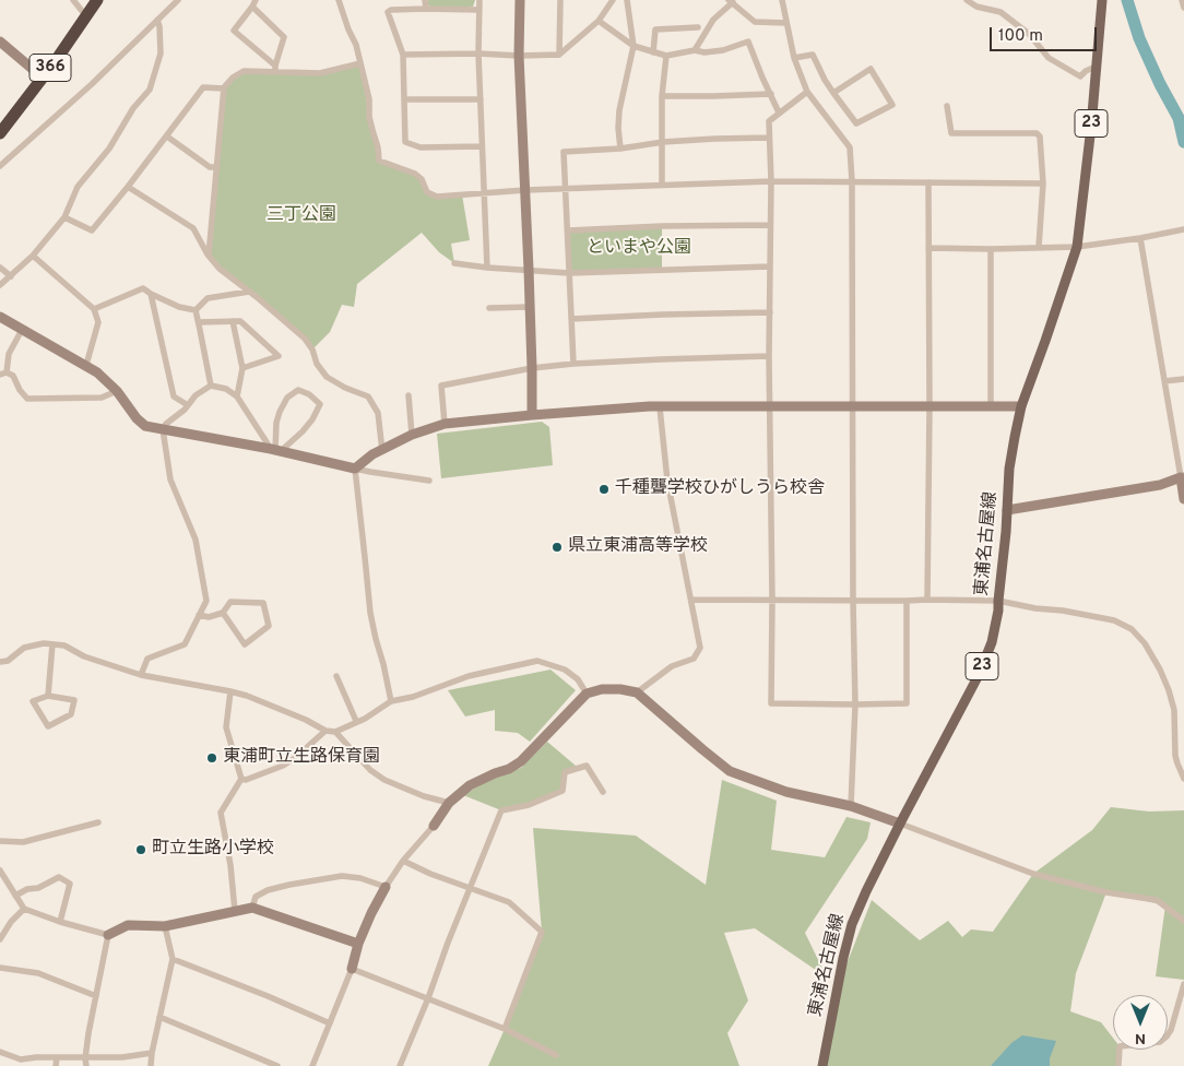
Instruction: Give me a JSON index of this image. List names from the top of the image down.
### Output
{
  "streets": {
    "highway": ["366"],
    "main road": ["23", "東浦名古屋線"]
  },
  "parks": ["三丁公園", "といまや公園"],
  "places": [
    "千種聾学校ひがしうら校舎",
    "県立東浦高等学校",
    "東浦町立生路保育園",
    "町立生路小学校"
  ],
  "scale_bar": "100 m",
  "north": "bottom"
}
